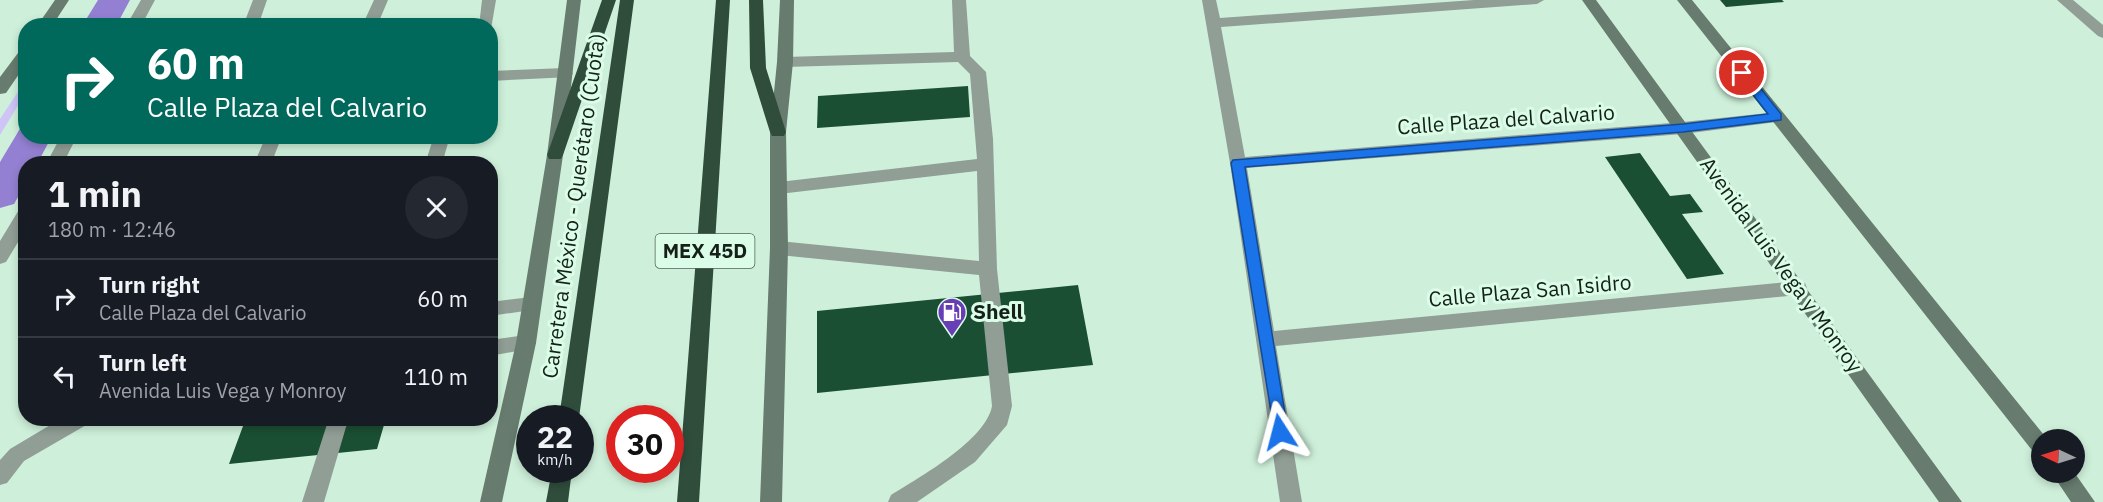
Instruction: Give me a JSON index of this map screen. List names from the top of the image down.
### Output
{
  "streets": {
    "highway": ["Carretera México - Querétaro (Cuota)", "MEX 45D"],
    "main road": ["Avenida Luis Vega y Monroy"],
    "street": ["Calle Plaza del Calvario", "Calle Plaza San Isidro"]
  },
  "crossings": [
    ["Calle Plaza del Calvario", "Avenida Luis Vega y Monroy"],
    ["Avenida Luis Vega y Monroy", "Calle Plaza San Isidro"]
  ],
  "places": {
    "fuel station": ["Shell"]
  },
  "north": "left",
  "page": {
    "turn": ["60 m", "Calle Plaza del Calvario"],
    "heading": ["1 min", "180 m · 12:46"],
    "list": [
      {
        "name": "Turn right",
        "note": "Calle Plaza del Calvario",
        "value": "60 m"
      },
      {
        "name": "Turn left",
        "note": "Avenida Luis Vega y Monroy",
        "value": "110 m"
      }
    ],
    "speed": "22 km/h",
    "limit": "30"
  }
}
